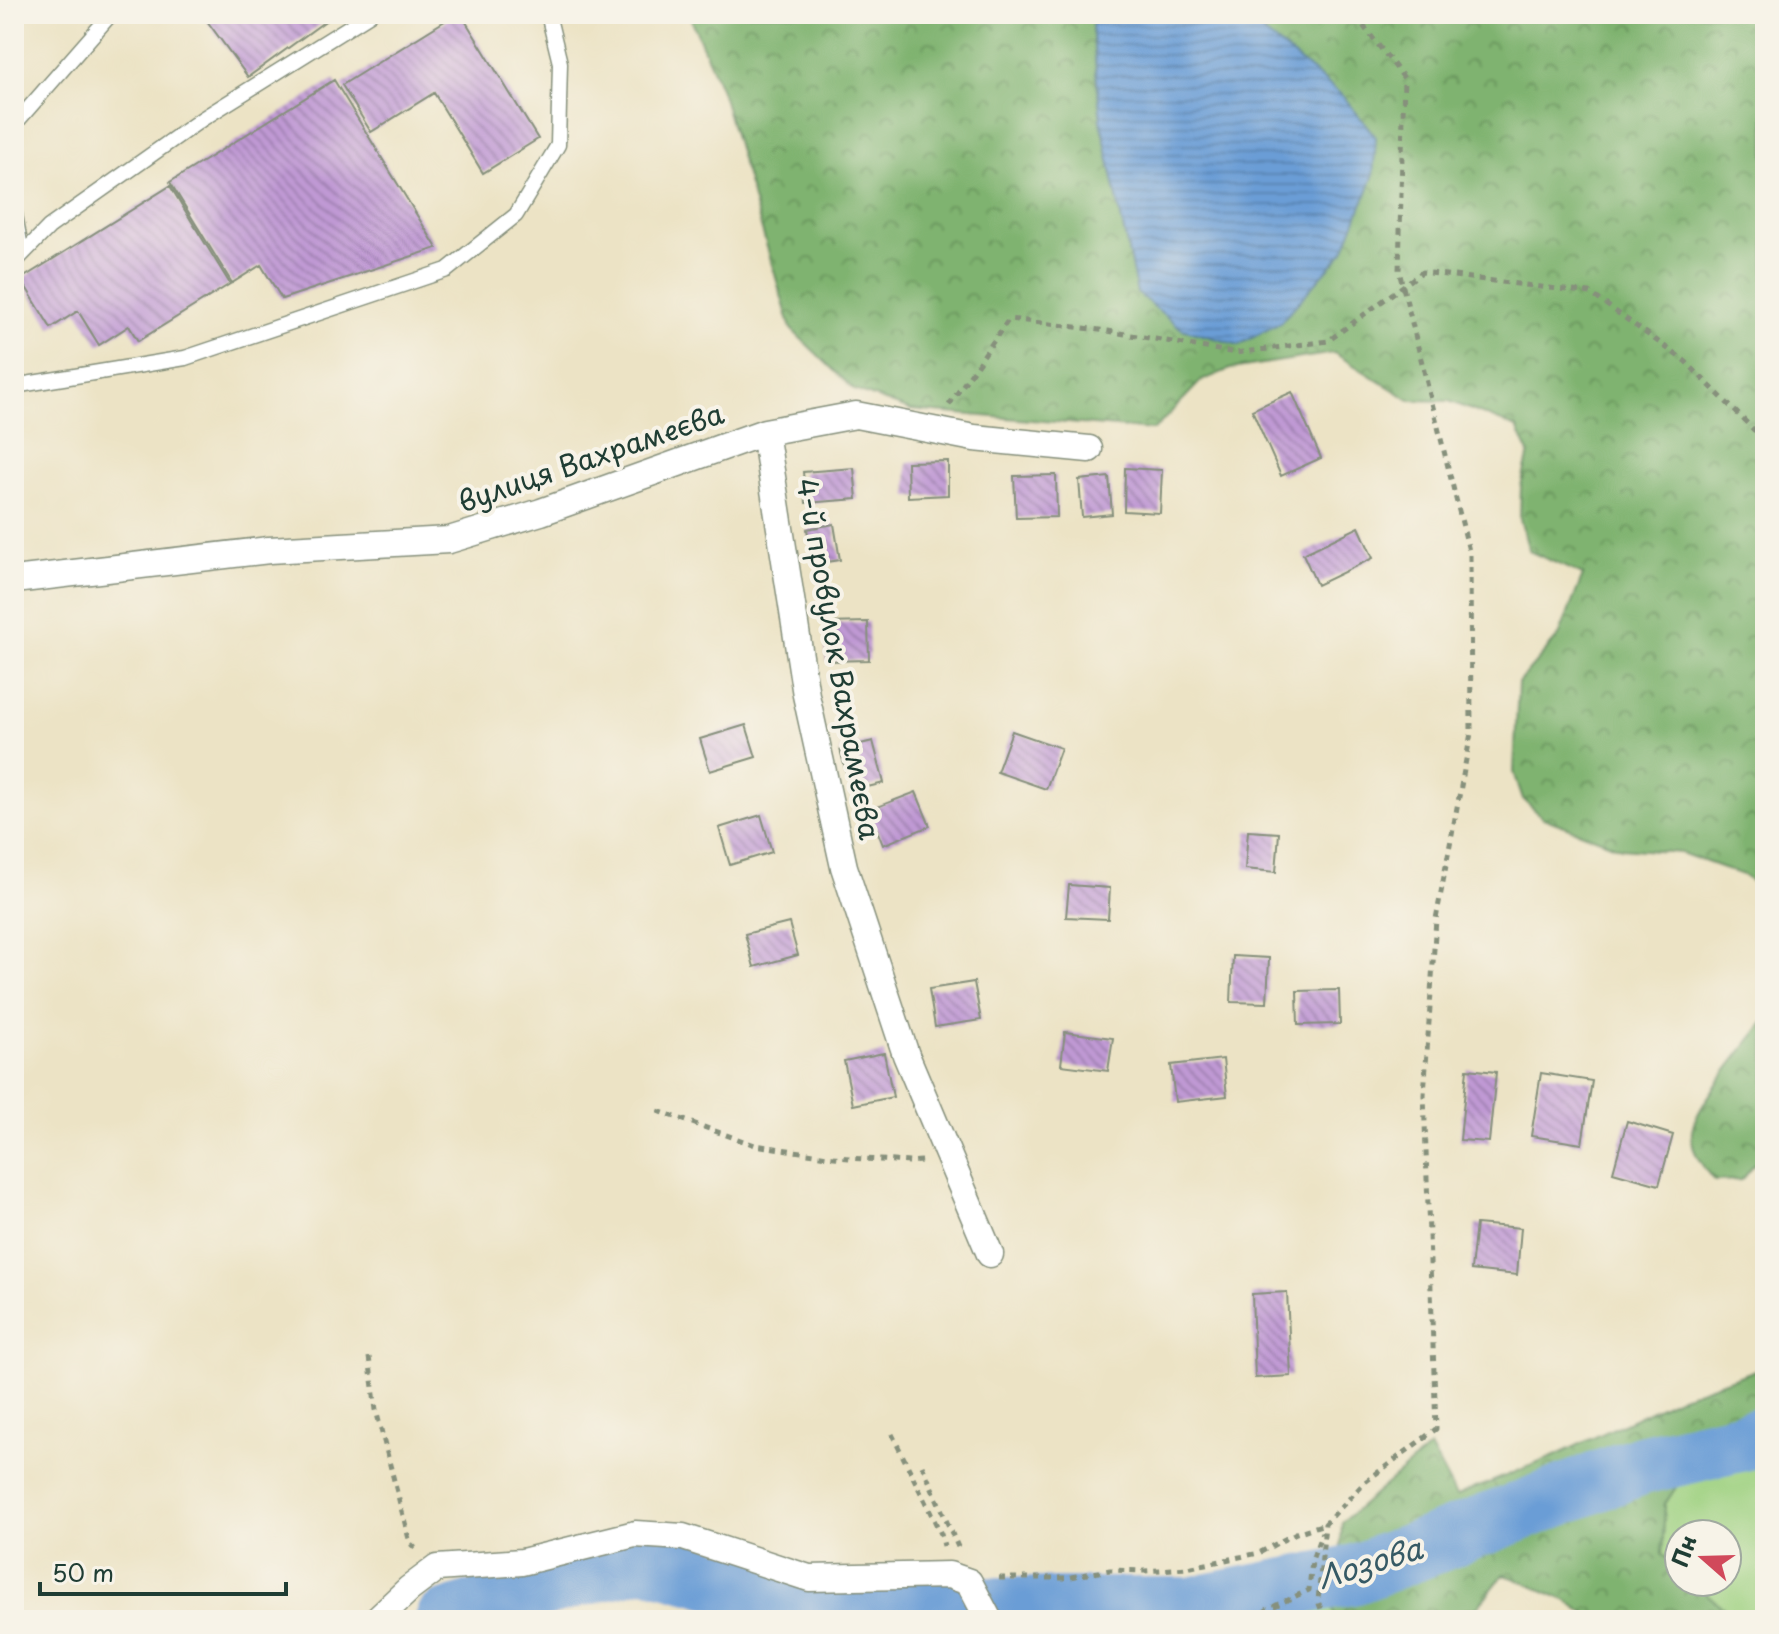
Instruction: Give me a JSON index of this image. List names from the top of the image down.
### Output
{
  "streets": {
    "street": ["вулиця Вахрамеєва", "4-й провулок Вахрамеєва"]
  },
  "crossings": [
    ["вулиця Вахрамеєва", "4-й провулок Вахрамеєва"]
  ],
  "water": ["Лозова"],
  "scale_bar": "50 m",
  "north": "left"
}
